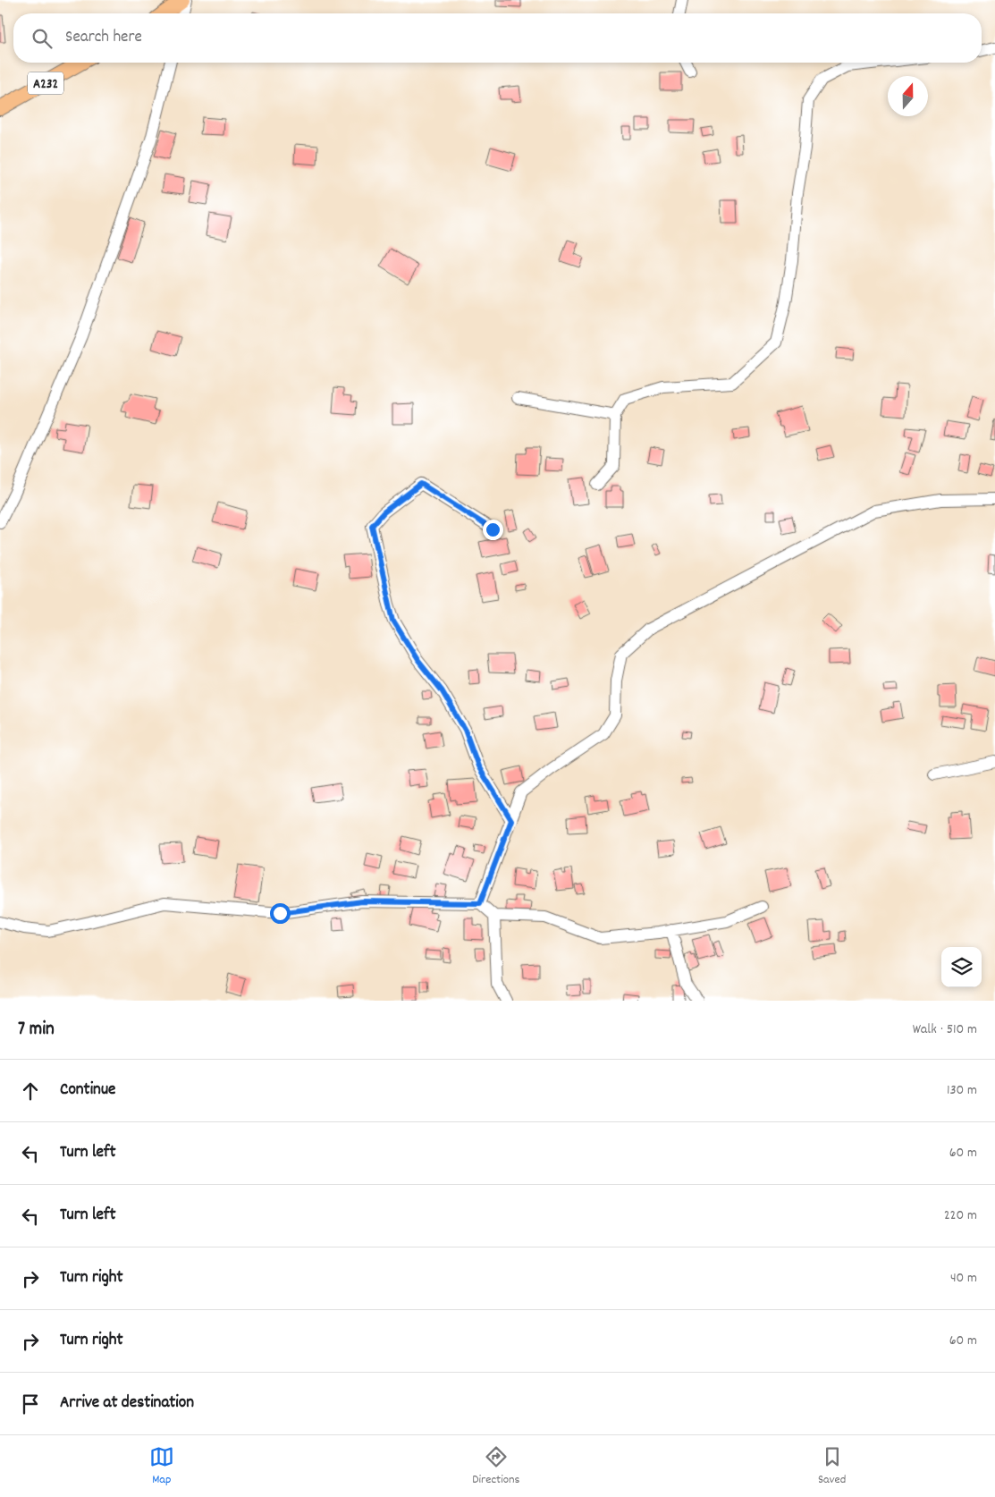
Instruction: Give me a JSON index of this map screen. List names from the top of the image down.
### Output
{
  "streets": {
    "main road": ["A232"]
  },
  "north": "top",
  "page": {
    "search": "Search here",
    "heading": ["7 min", "Walk · 510 m"],
    "list": [
      ["Continue", "130 m"],
      ["Turn left", "60 m"],
      ["Turn left", "220 m"],
      ["Turn right", "40 m"],
      ["Turn right", "60 m"],
      "Arrive at destination"
    ],
    "nav": ["Map", "Directions", "Saved"]
  }
}
